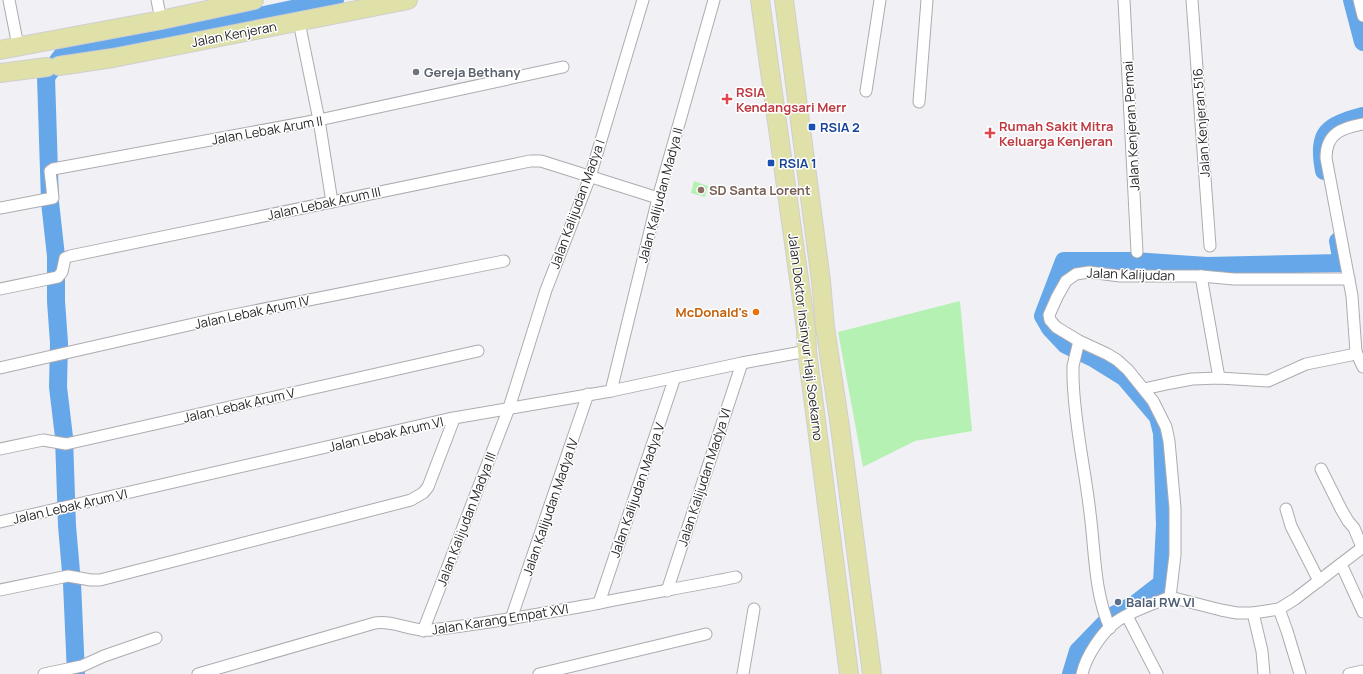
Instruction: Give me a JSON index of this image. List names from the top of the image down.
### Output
{
  "streets": {
    "main road": ["Jalan Kenjeran", "Jalan Doktor Insinyur Haji Soekarno"],
    "street": [
      "Jalan Kenjeran 516",
      "Jalan Kenjeran Permai",
      "Jalan Lebak Arum II",
      "Jalan Kalijudan Madya II",
      "Jalan Lebak Arum III",
      "Jalan Kalijudan Madya I",
      "Jalan Kalijudan",
      "Jalan Lebak Arum IV",
      "Jalan Lebak Arum V",
      "Jalan Lebak Arum VI",
      "Jalan Kalijudan Madya VI",
      "Jalan Kalijudan Madya V",
      "Jalan Kalijudan Madya IV",
      "Jalan Kalijudan Madya III",
      "Jalan Karang Empat XVI"
    ]
  },
  "crossings": [
    ["Jalan Kalijudan Madya II", "Jalan Lebak Arum III"],
    ["Jalan Lebak Arum III", "Jalan Kalijudan Madya I"],
    ["Jalan Kalijudan Madya I", "Jalan Kalijudan Madya III"],
    ["Jalan Kalijudan Madya VI", "Jalan Karang Empat XVI"],
    ["Jalan Kalijudan Madya V", "Jalan Karang Empat XVI"],
    ["Jalan Kalijudan Madya IV", "Jalan Karang Empat XVI"],
    ["Jalan Kalijudan Madya III", "Jalan Karang Empat XVI"]
  ],
  "places": {
    "other": [
      "Gereja Bethany",
      "SD Santa Lorent",
      "McDonald's",
      "Balai RW VI"
    ],
    "health": ["RSIA Kendangsari Merr", "Rumah Sakit Mitra Keluarga Kenjeran"],
    "transit": ["RSIA 2", "RSIA 1"]
  }
}
